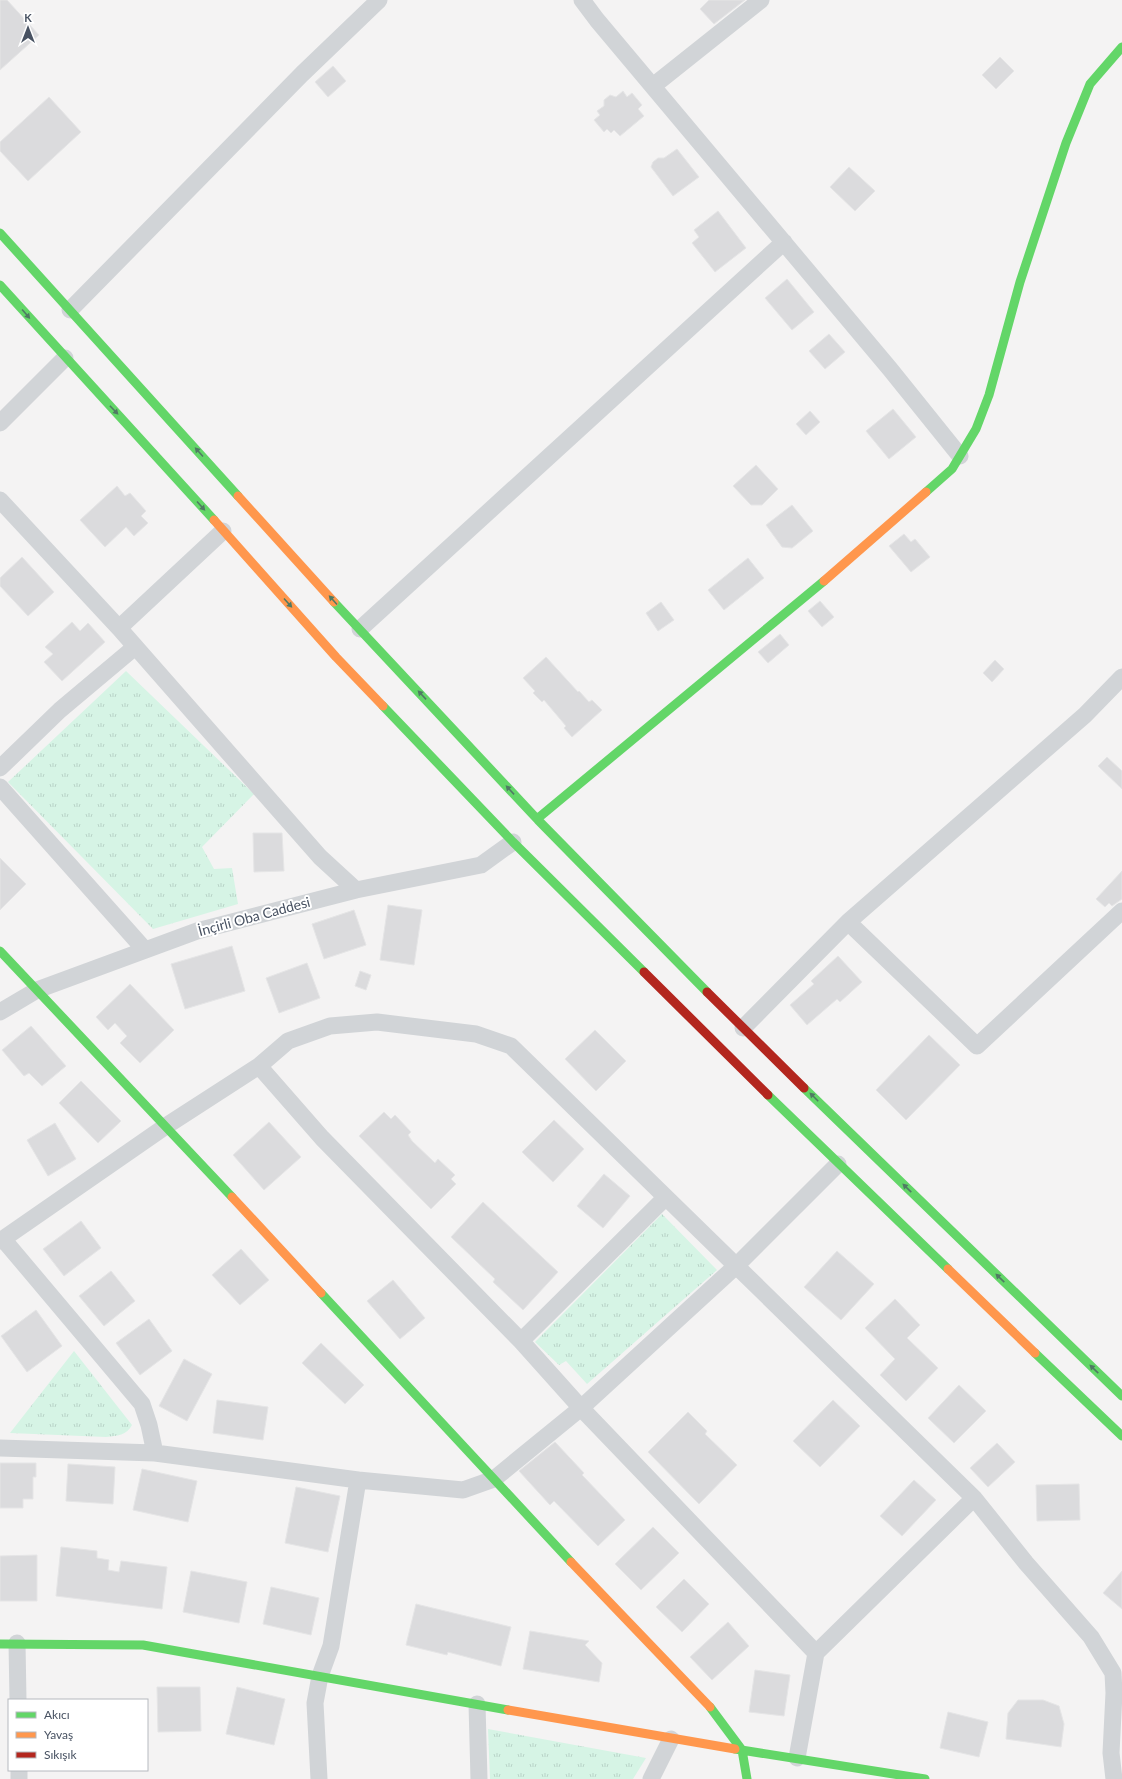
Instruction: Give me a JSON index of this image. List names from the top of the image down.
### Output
{
  "streets": {
    "street": ["İnçirli Oba Caddesi"]
  },
  "legend": ["Akıcı", "Yavaş", "Sıkışık"],
  "north": "top"
}
